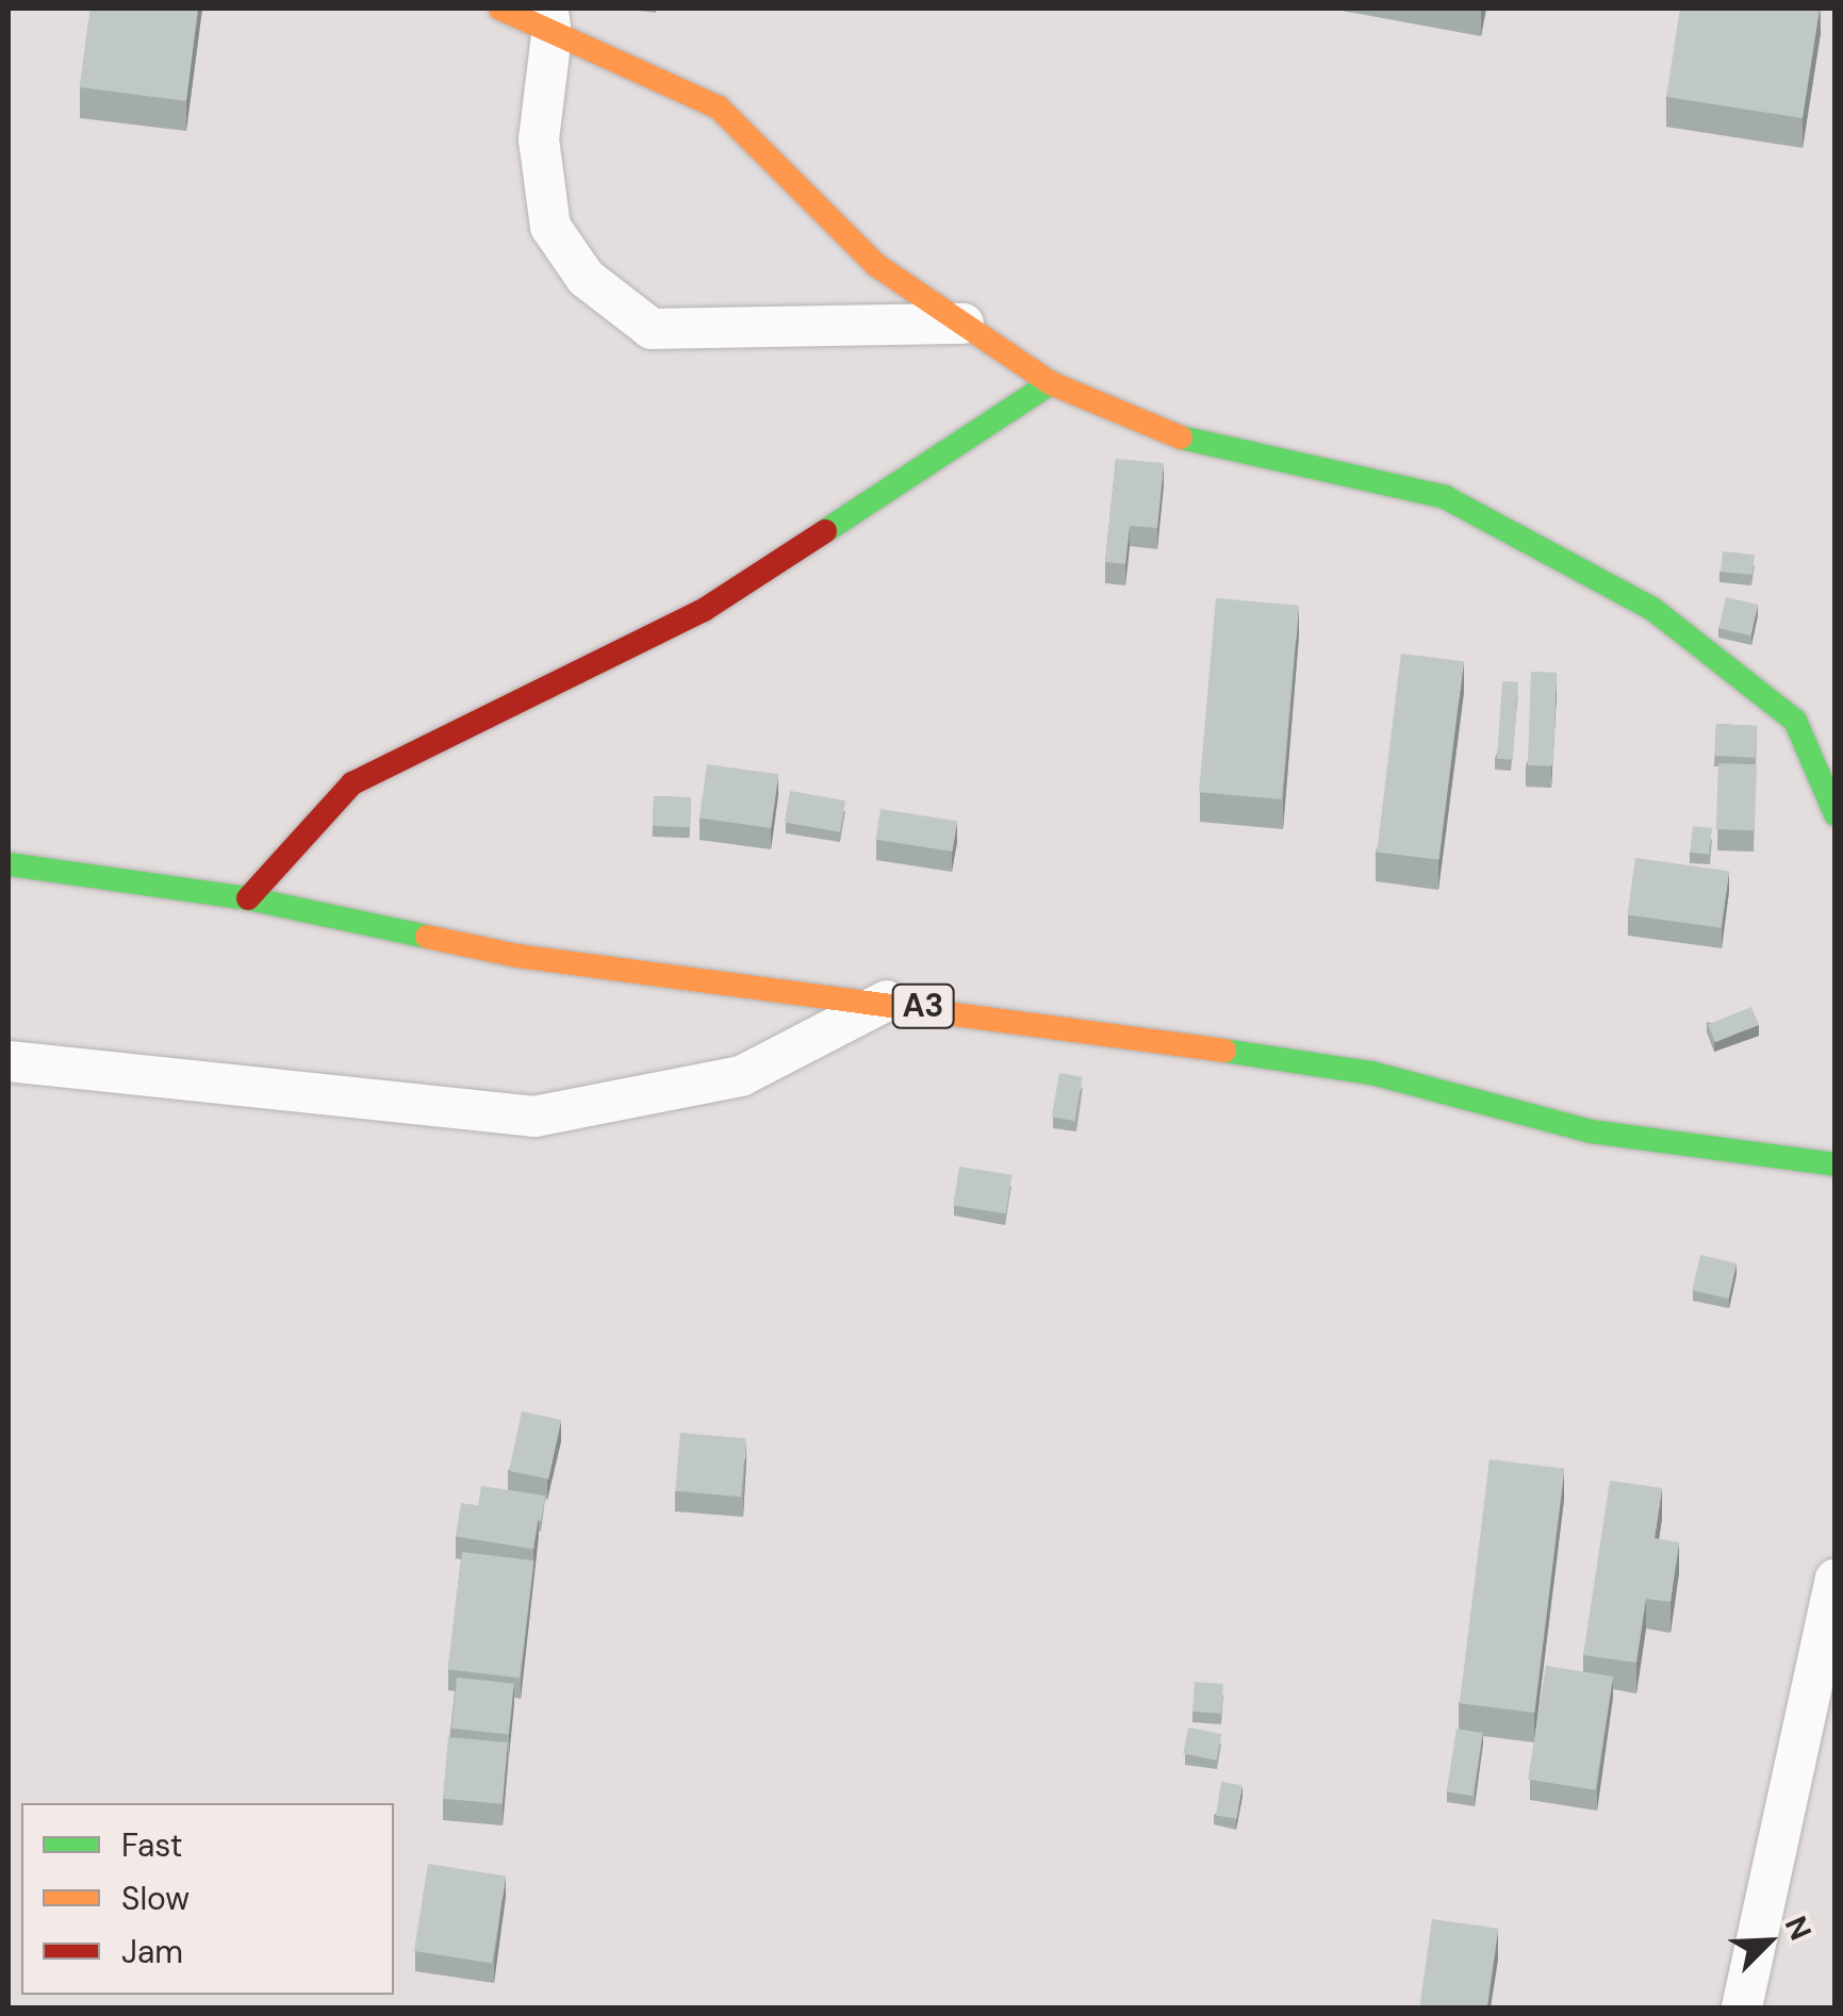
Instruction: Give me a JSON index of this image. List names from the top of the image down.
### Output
{
  "streets": {
    "main road": ["A3"]
  },
  "legend": ["Fast", "Slow", "Jam"],
  "north": "top right"
}
